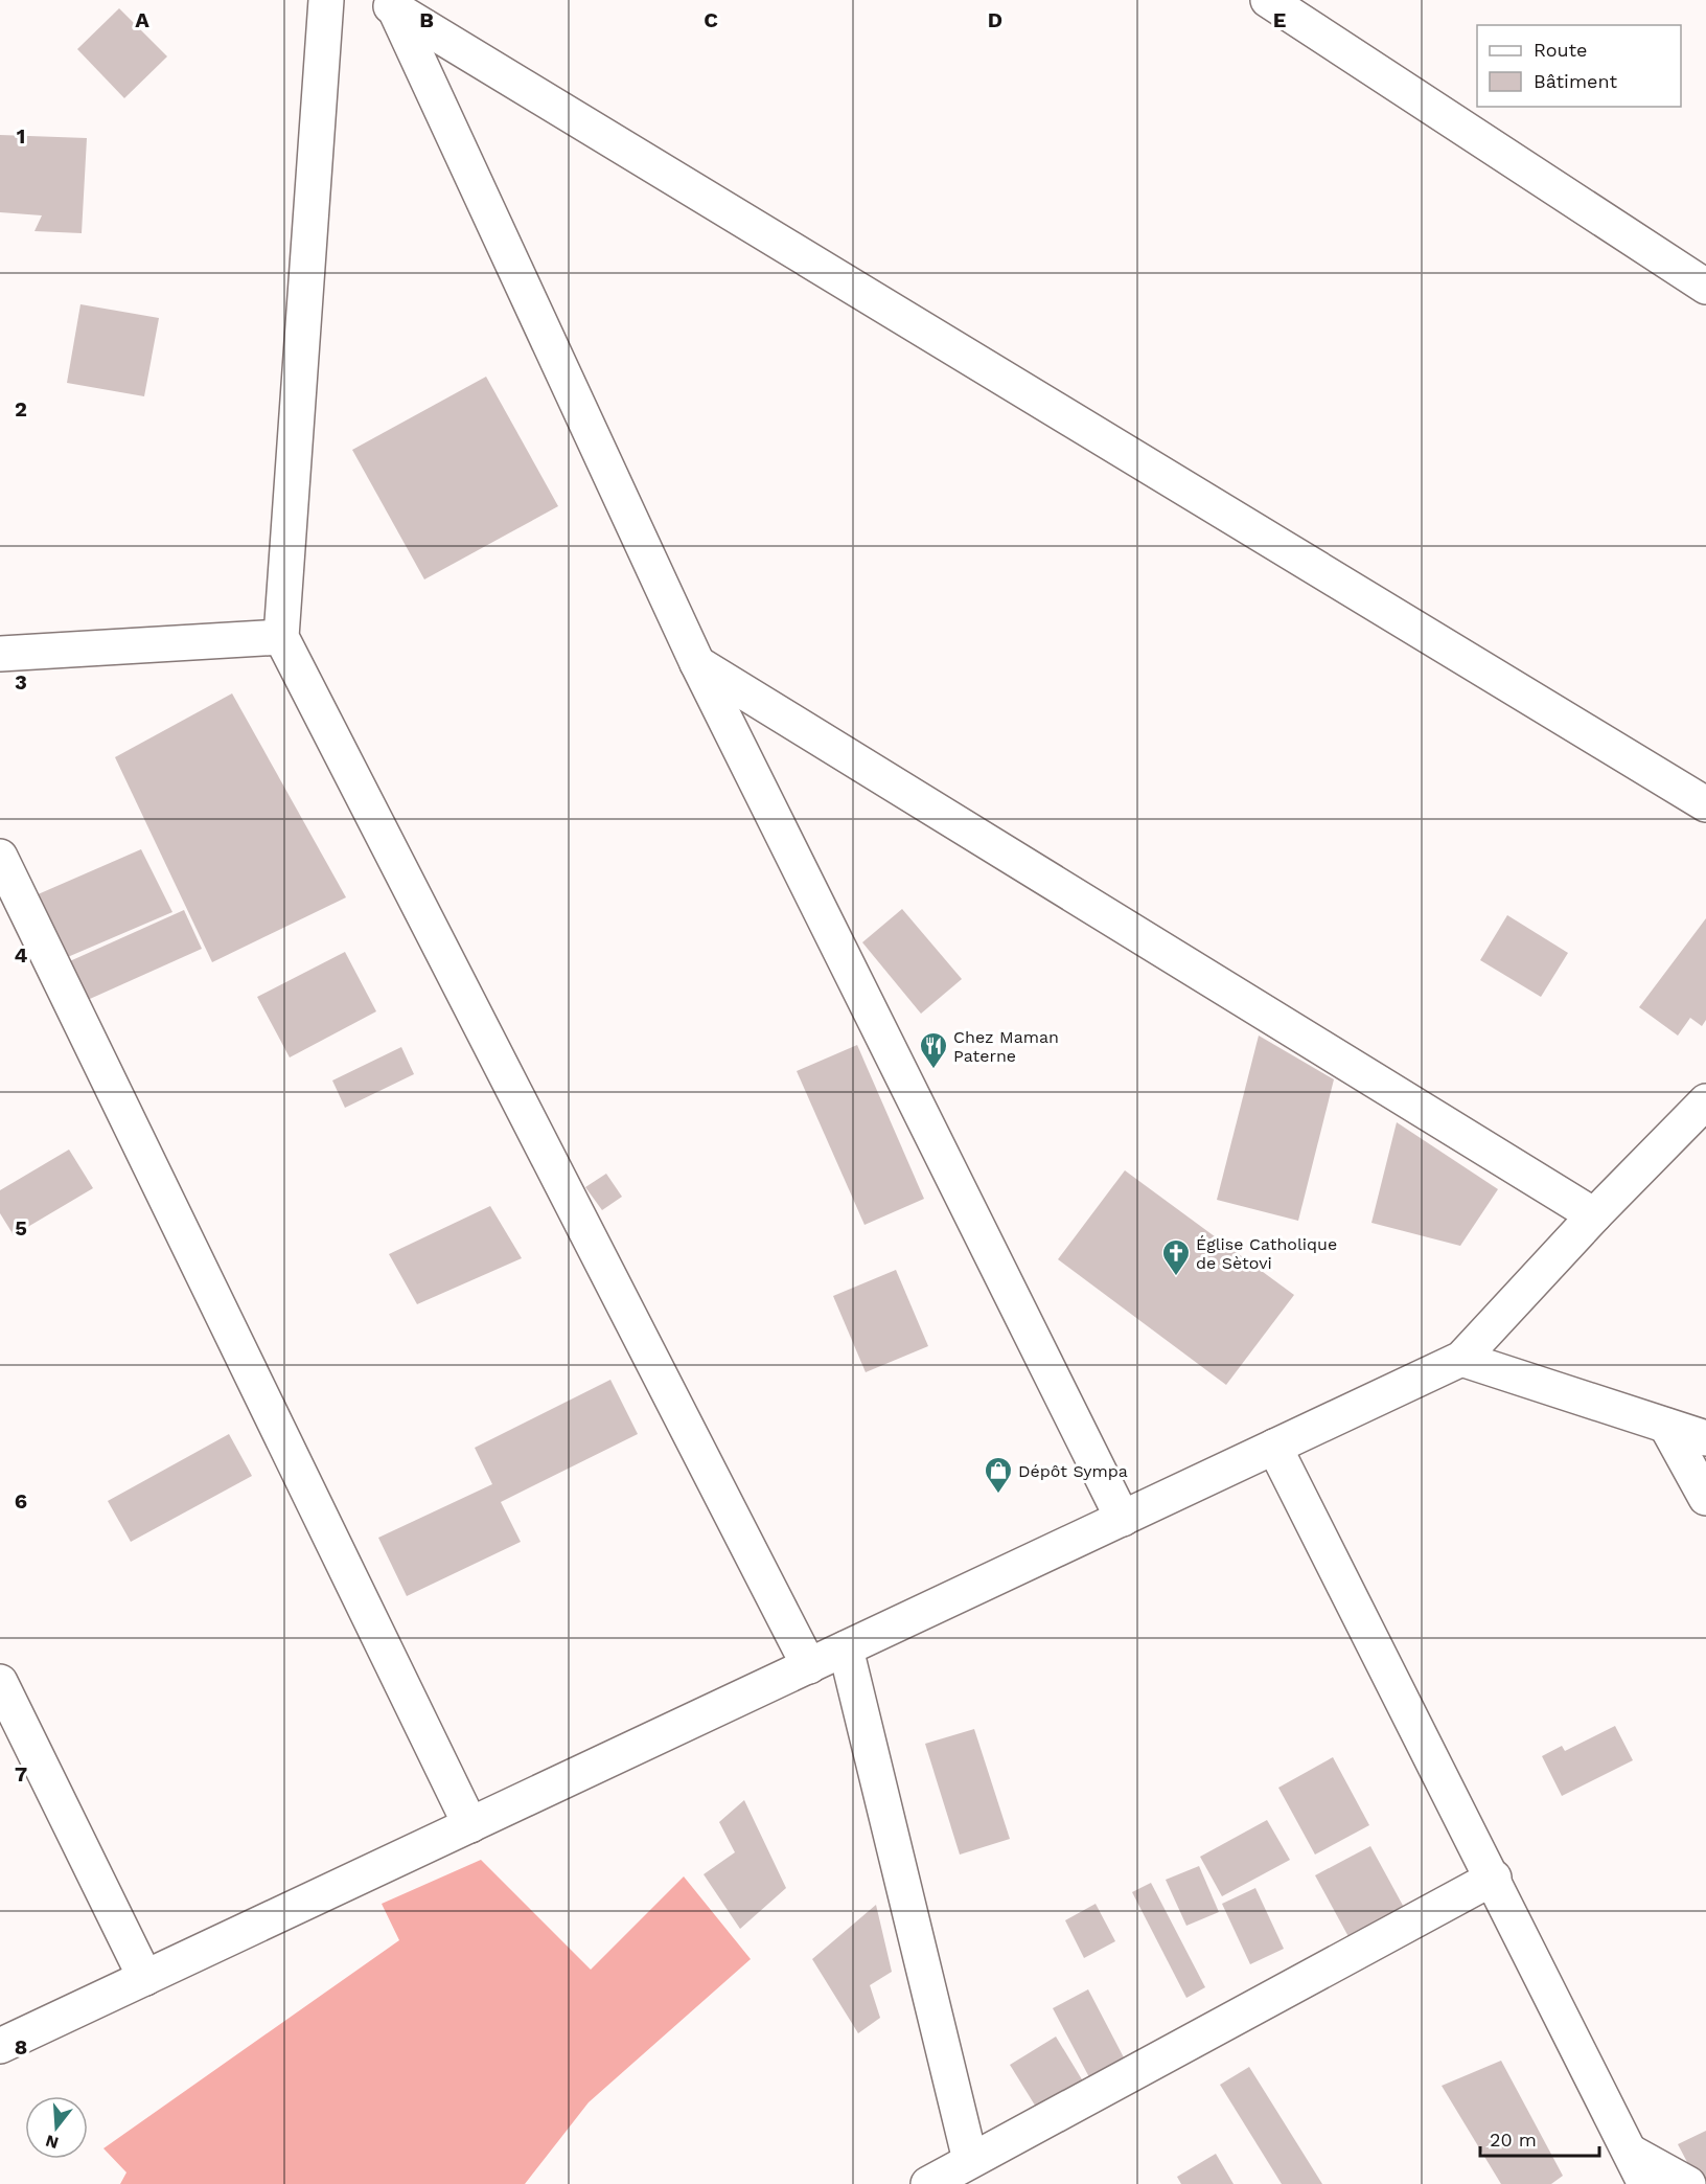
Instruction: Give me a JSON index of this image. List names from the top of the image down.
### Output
{
  "places": {
    "restaurant": ["Chez Maman Paterne"],
    "church": ["Église Catholique de Sètovi"],
    "shop": ["Dépôt Sympa"]
  },
  "legend": ["Route", "Bâtiment"],
  "scale_bar": "20 m",
  "north": "bottom",
  "grid": {
    "columns": [
      "A",
      "B",
      "C",
      "D",
      "E"
    ],
    "rows": [
      "1",
      "2",
      "3",
      "4",
      "5",
      "6",
      "7",
      "8"
    ]
  }
}
